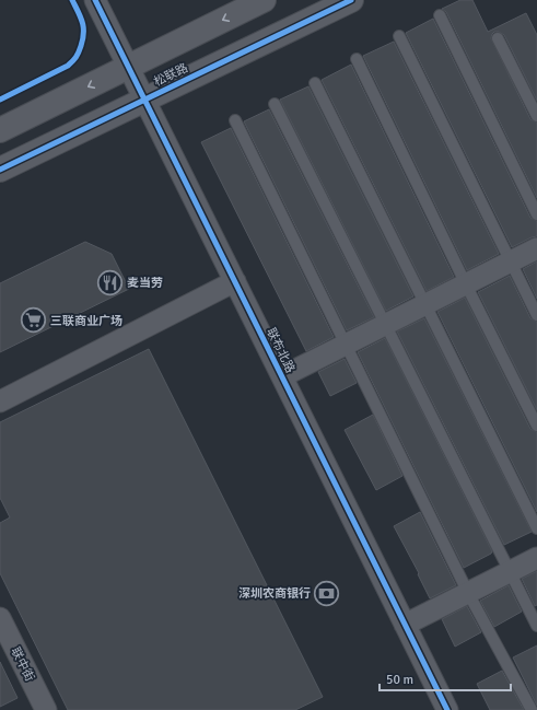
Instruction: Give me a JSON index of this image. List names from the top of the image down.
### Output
{
  "streets": {
    "street": ["松联路", "联布北路", "联中街"]
  },
  "crossings": [
    ["松联路", "联布北路"]
  ],
  "places": {
    "restaurant": ["麦当劳"],
    "supermarket": ["三联商业广场"],
    "bank": ["深圳农商银行"]
  },
  "scale_bar": "50 m"
}
